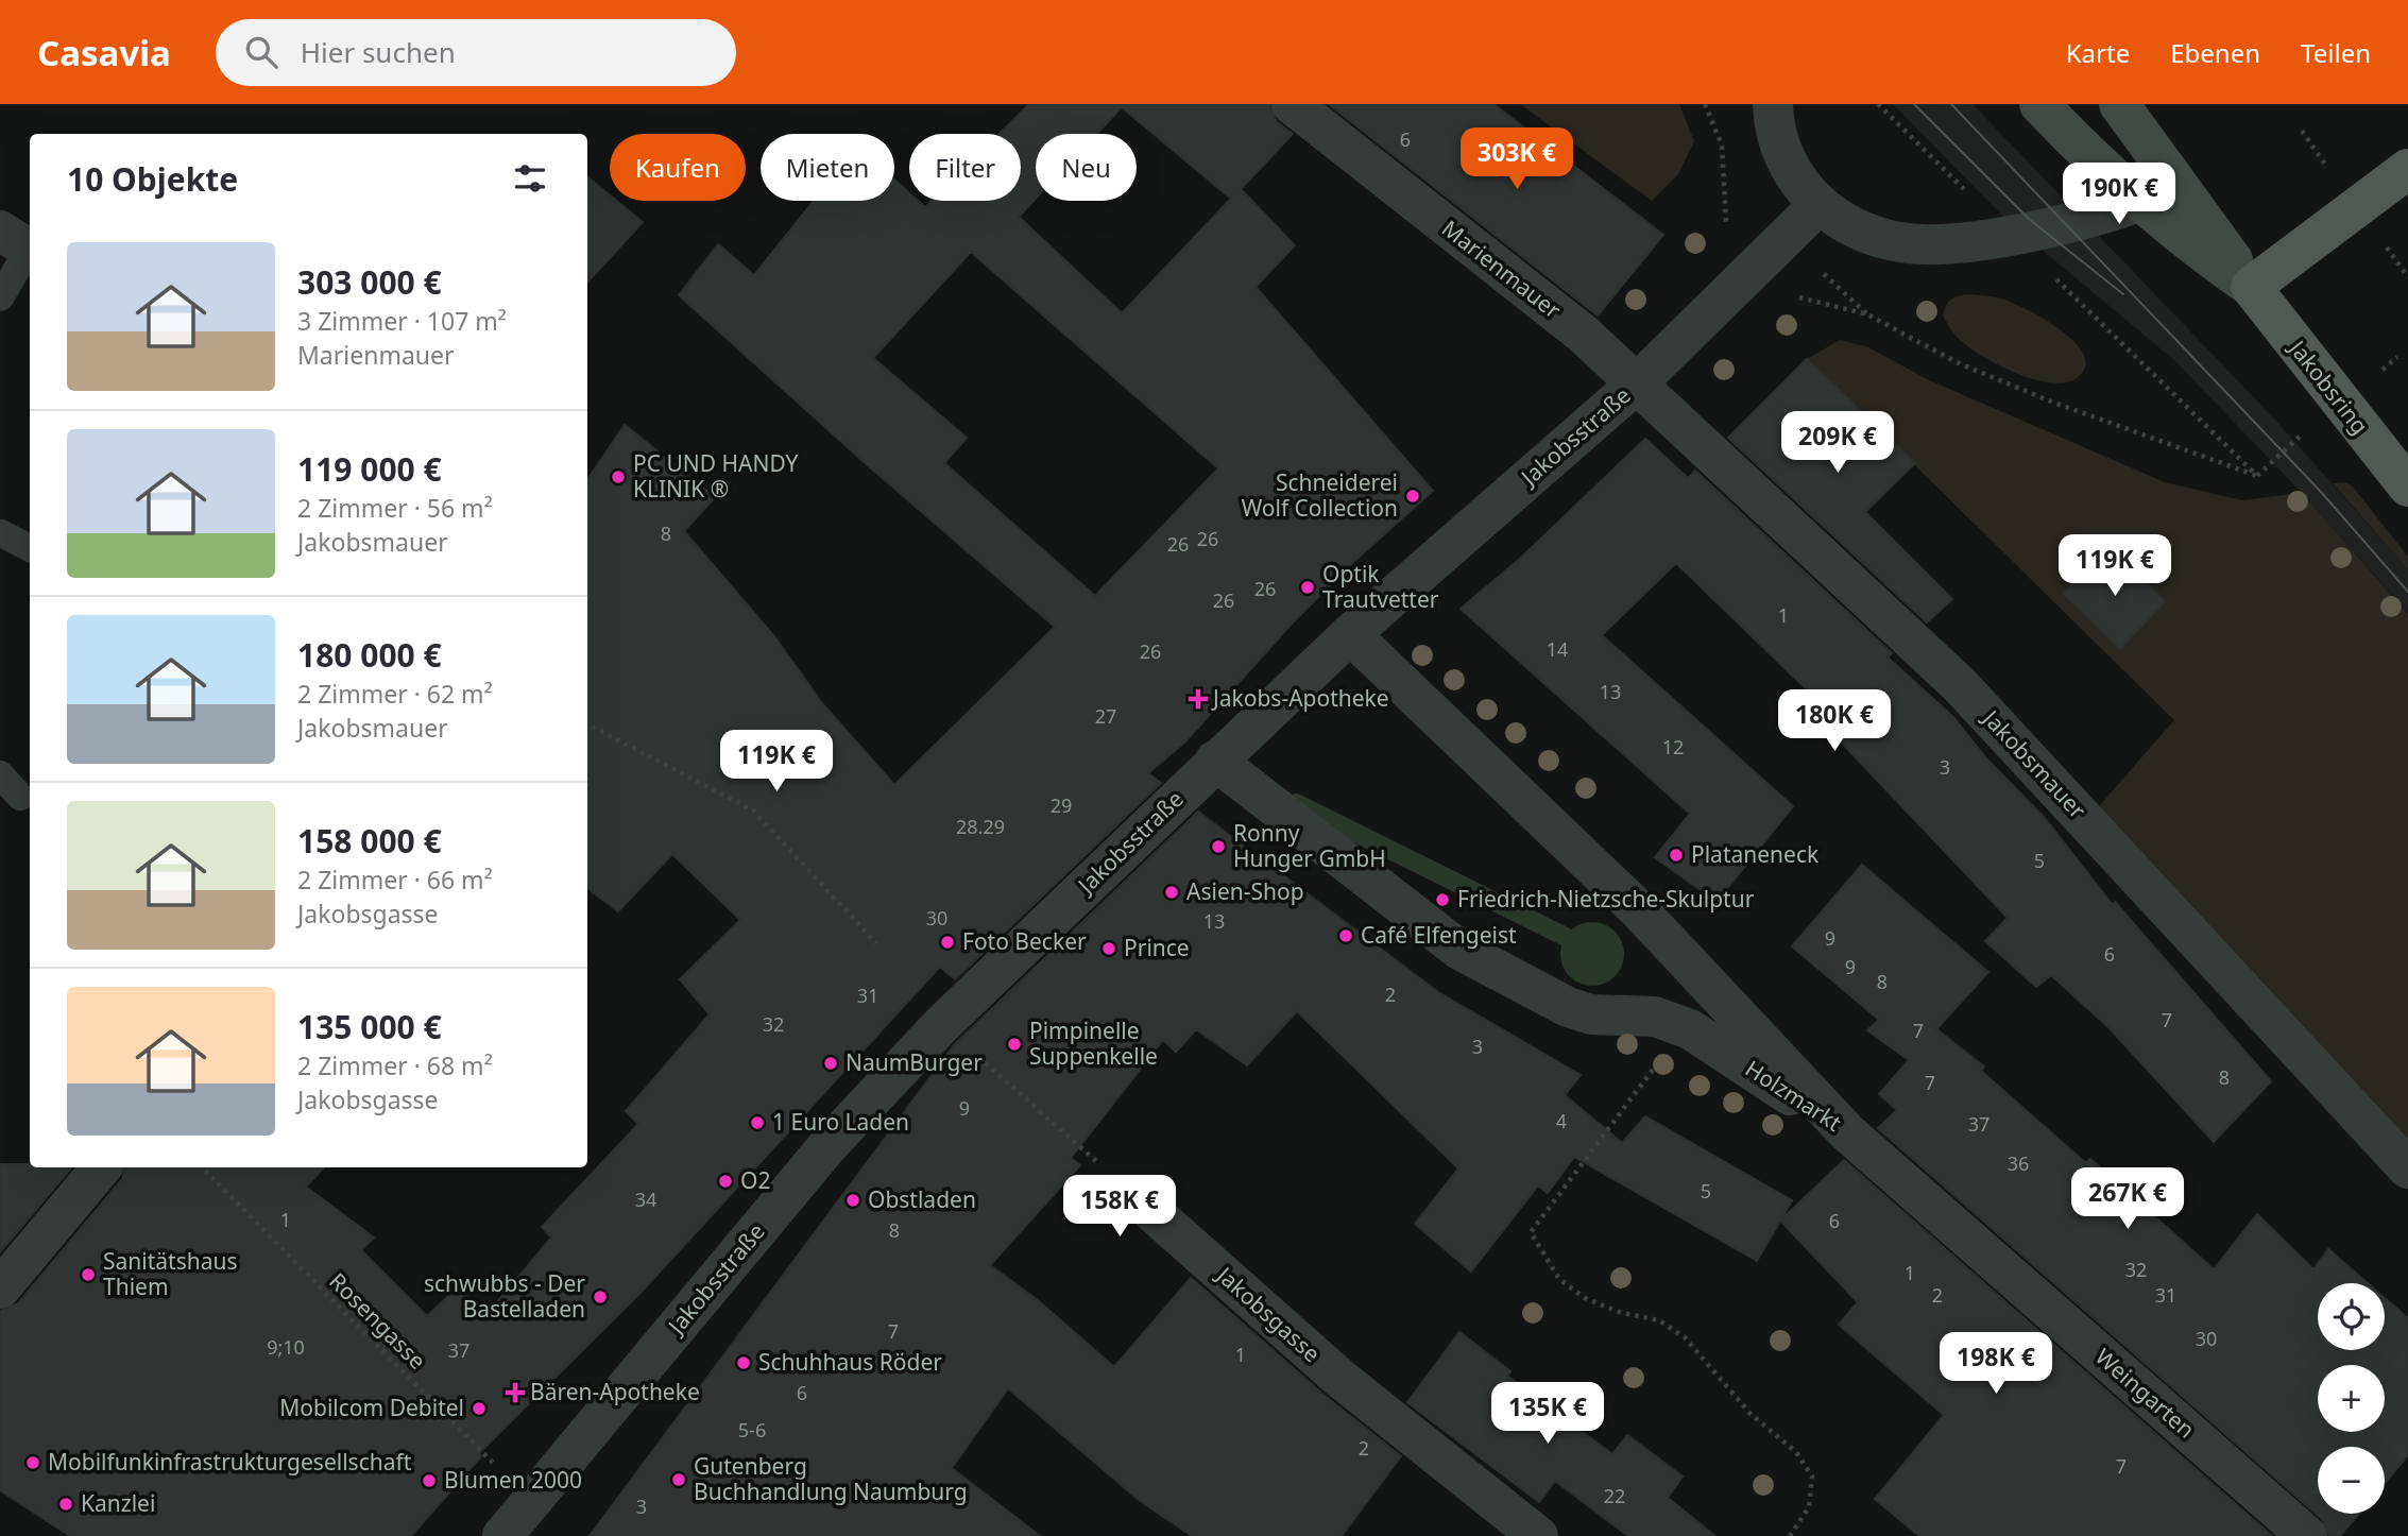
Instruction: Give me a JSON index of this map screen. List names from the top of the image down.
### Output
{
  "streets": {
    "main road": ["Jakobsring"],
    "street": [
      "Marienmauer",
      "Jakobsstraße",
      "Jakobsmauer",
      "Holzmarkt",
      "Jakobsgasse",
      "Weingarten"
    ],
    "path": ["Rosengasse"]
  },
  "crossings": [
    ["Marienmauer", "Jakobsstraße"],
    ["Marienmauer", "Jakobsmauer"],
    ["Jakobsstraße", "Jakobsmauer"],
    ["Jakobsstraße", "Holzmarkt"],
    ["Jakobsstraße", "Rosengasse"],
    ["Holzmarkt", "Weingarten"]
  ],
  "places": {
    "other": [
      "PC UND HANDY KLINIK ®",
      "Schneiderei Wolf Collection",
      "Optik Trautvetter",
      "Ronny Hunger GmbH",
      "Plataneneck",
      "Asien-Shop",
      "Friedrich-Nietzsche-Skulptur",
      "Café Elfengeist",
      "Foto Becker",
      "Prince",
      "Pimpinelle Suppenkelle",
      "NaumBurger",
      "1 Euro Laden",
      "O2",
      "Obstladen",
      "Sanitätshaus Thiem",
      "schwubbs - Der Bastelladen",
      "Schuhhaus Röder",
      "Mobilcom Debitel",
      "Mobilfunkinfrastrukturgesellschaft",
      "Gutenberg Buchhandlung Naumburg",
      "Blumen 2000",
      "Kanzlei"
    ],
    "health": ["Jakobs-Apotheke", "Bären-Apotheke"]
  },
  "house_numbers": [
    "6",
    "8",
    "26",
    "26",
    "26",
    "26",
    "1",
    "14",
    "26",
    "13",
    "27",
    "12",
    "3",
    "29",
    "28.29",
    "5",
    "30",
    "13",
    "9",
    "6",
    "9",
    "8",
    "2",
    "31",
    "7",
    "32",
    "7",
    "3",
    "8",
    "7",
    "9",
    "4",
    "37",
    "36",
    "5",
    "34",
    "1",
    "6",
    "8",
    "32",
    "1",
    "2",
    "31",
    "7",
    "30",
    "9;10",
    "37",
    "1",
    "6",
    "5-6",
    "2",
    "7",
    "22",
    "3"
  ],
  "page": {
    "header": "Casavia",
    "search": "Hier suchen",
    "nav": ["Karte", "Ebenen", "Teilen"],
    "price": [
      "303K €",
      "190K €",
      "209K €",
      "119K €",
      "180K €",
      "119K €",
      "267K €",
      "158K €",
      "198K €",
      "135K €"
    ],
    "chip": [
      "Kaufen",
      "Mieten",
      "Filter",
      "Neu"
    ],
    "heading": "10 Objekte",
    "list": [
      {
        "name": "303 000 €",
        "note": "3 Zimmer · 107 m² · Marienmauer"
      },
      {
        "name": "119 000 €",
        "note": "2 Zimmer · 56 m² · Jakobsmauer"
      },
      {
        "name": "180 000 €",
        "note": "2 Zimmer · 62 m² · Jakobsmauer"
      },
      {
        "name": "158 000 €",
        "note": "2 Zimmer · 66 m² · Jakobsgasse"
      },
      {
        "name": "135 000 €",
        "note": "2 Zimmer · 68 m² · Jakobsgasse"
      }
    ],
    "map_buttons": ["+", "−"]
  }
}
